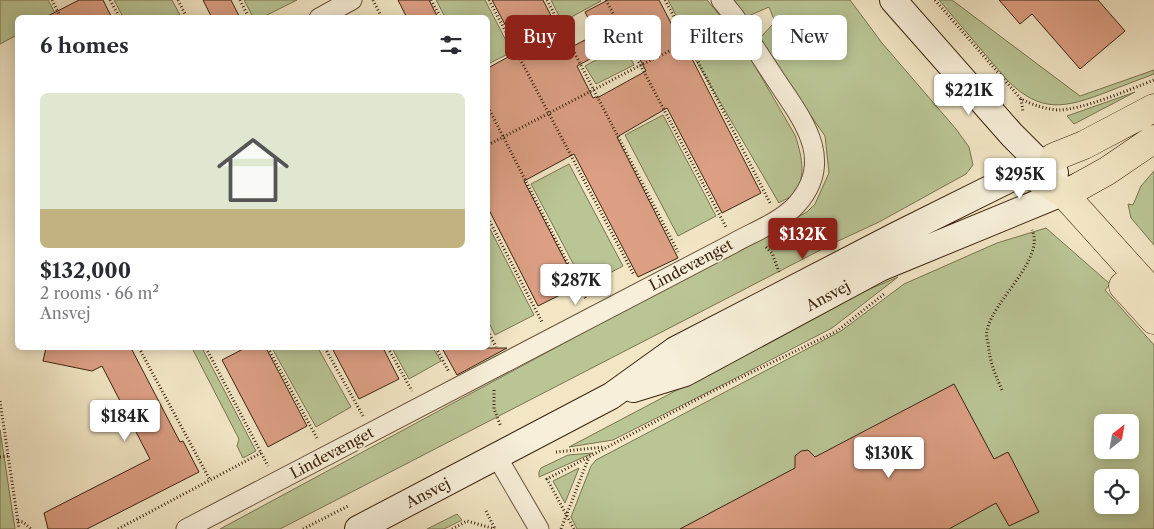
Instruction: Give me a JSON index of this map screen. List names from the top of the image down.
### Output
{
  "streets": {
    "street": ["Lindevænget", "Ansvej"]
  },
  "north": "top right",
  "page": {
    "chip": [
      "Buy",
      "Rent",
      "Filters",
      "New"
    ],
    "heading": "6 homes",
    "price": [
      "$221K",
      "$295K",
      "$132K",
      "$287K",
      "$184K",
      "$130K"
    ],
    "list": [
      {
        "name": "$132,000",
        "note": "2 rooms · 66 m² · Ansvej"
      }
    ]
  }
}
